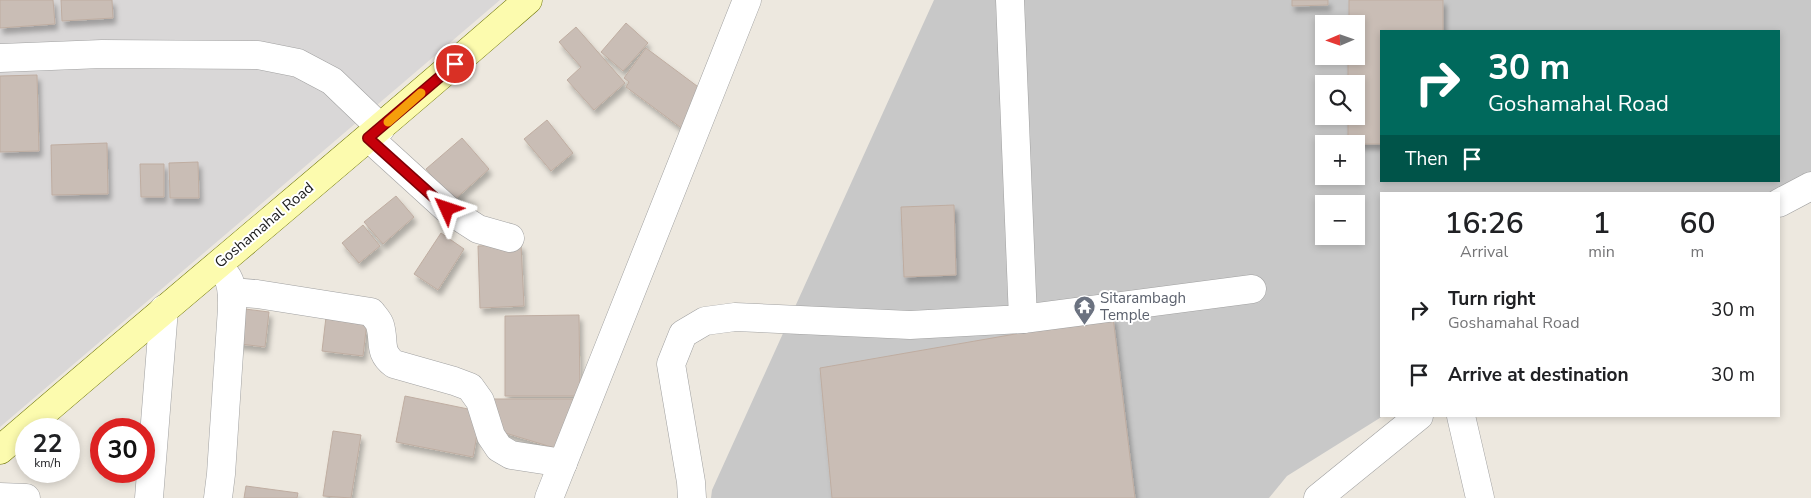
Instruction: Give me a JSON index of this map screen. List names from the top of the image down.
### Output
{
  "streets": {
    "main road": ["Goshamahal Road"]
  },
  "places": {
    "temple": ["Sitarambagh Temple"]
  },
  "north": "left",
  "page": {
    "map_buttons": ["+", "−"],
    "turn": ["30 m", "Goshamahal Road"],
    "then": "Then",
    "eta": [
      "16:26",
      "Arrival",
      "1",
      "min",
      "60",
      "m"
    ],
    "list": [
      {
        "name": "Turn right",
        "note": "Goshamahal Road",
        "value": "30 m"
      },
      {
        "name": "Arrive at destination",
        "value": "30 m"
      }
    ],
    "speed": "22 km/h",
    "limit": "30"
  }
}
